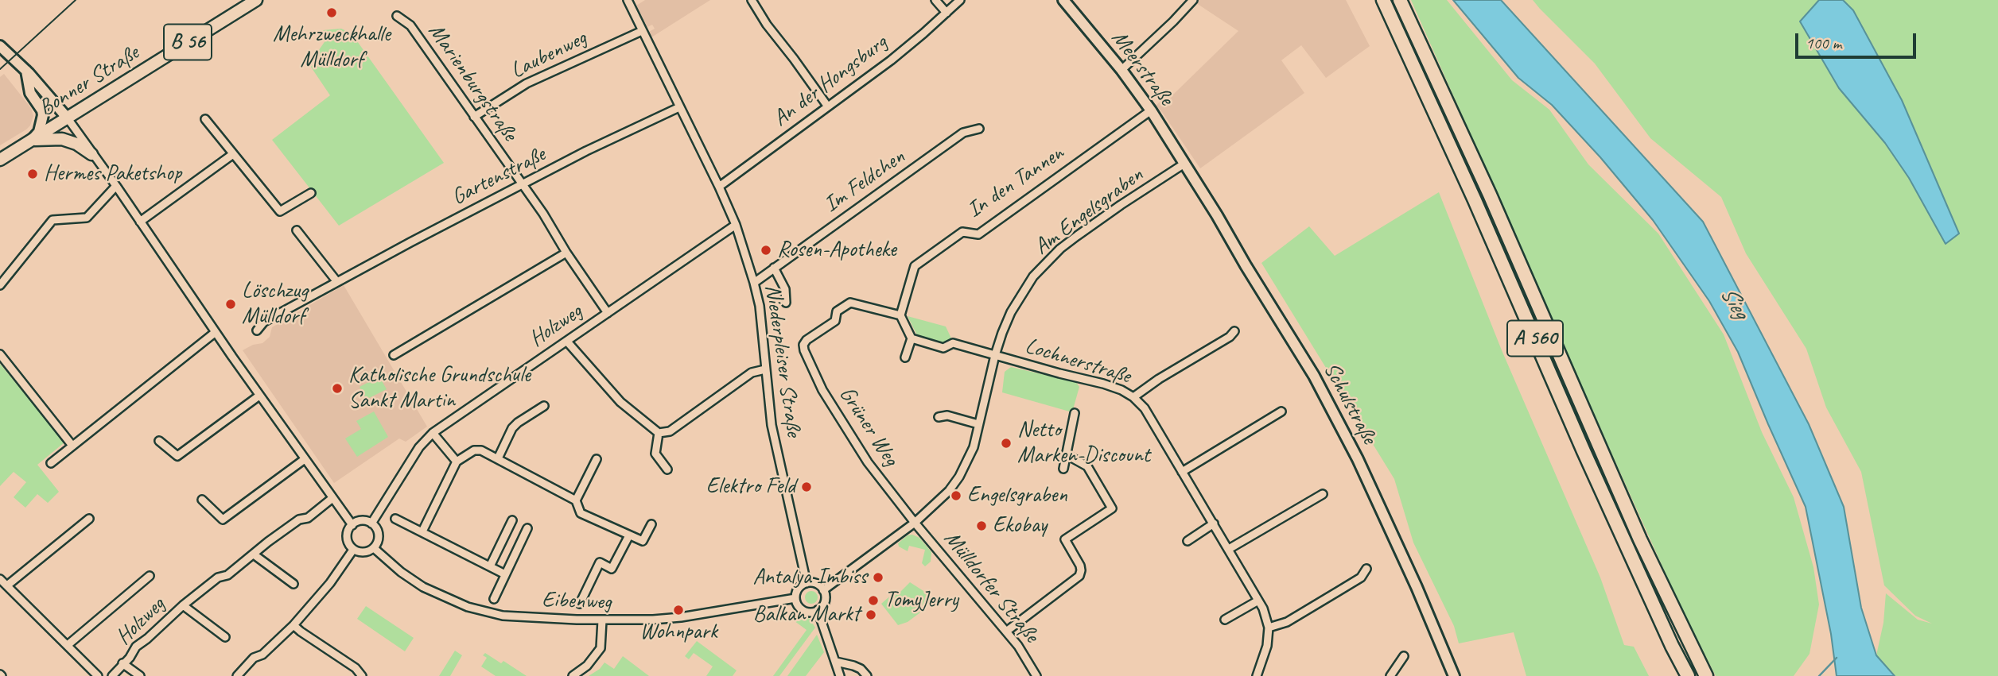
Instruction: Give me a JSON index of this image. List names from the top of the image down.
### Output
{
  "streets": {
    "highway": ["A 560"],
    "main road": ["B 56", "Bonner Straße"],
    "street": [
      "Laubenweg",
      "Meerstraße",
      "An der Hongsburg",
      "Marienburgstraße",
      "Gartenstraße",
      "Im Feldchen",
      "In den Tannen",
      "Am Engelsgraben",
      "Holzweg",
      "Niederpleiser Straße",
      "Lochnerstraße",
      "Schulstraße",
      "Grüner Weg",
      "Mülldorfer Straße",
      "Eibenweg"
    ]
  },
  "crossings": [
    ["Laubenweg", "Marienburgstraße"],
    ["Laubenweg", "Niederpleiser Straße"],
    ["Meerstraße", "In den Tannen"],
    ["Meerstraße", "Am Engelsgraben"],
    ["Meerstraße", "Schulstraße"],
    ["An der Hongsburg", "Niederpleiser Straße"],
    ["Marienburgstraße", "Gartenstraße"],
    ["Marienburgstraße", "Holzweg"],
    ["Gartenstraße", "Niederpleiser Straße"],
    ["Im Feldchen", "Niederpleiser Straße"],
    ["In den Tannen", "Grüner Weg"],
    ["Am Engelsgraben", "Niederpleiser Straße"],
    ["Am Engelsgraben", "Lochnerstraße"],
    ["Am Engelsgraben", "Schulstraße"],
    ["Am Engelsgraben", "Grüner Weg"],
    ["Am Engelsgraben", "Mülldorfer Straße"],
    ["Am Engelsgraben", "Eibenweg"],
    ["Holzweg", "Niederpleiser Straße"],
    ["Holzweg", "Eibenweg"],
    ["Niederpleiser Straße", "Eibenweg"],
    ["Grüner Weg", "Mülldorfer Straße"]
  ],
  "water": ["Sieg"],
  "places": [
    "Mehrzweckhalle Mülldorf",
    "Hermes Paketshop",
    "Rosen-Apotheke",
    "Löschzug Mülldorf",
    "Katholische Grundschule Sankt Martin",
    "Netto Marken-Discount",
    "Elektro Feld",
    "Engelsgraben",
    "Ekobay",
    "Antalya Imbiss",
    "TomyJerry",
    "Wohnpark",
    "Balkan Markt"
  ],
  "scale_bar": "100 m"
}
